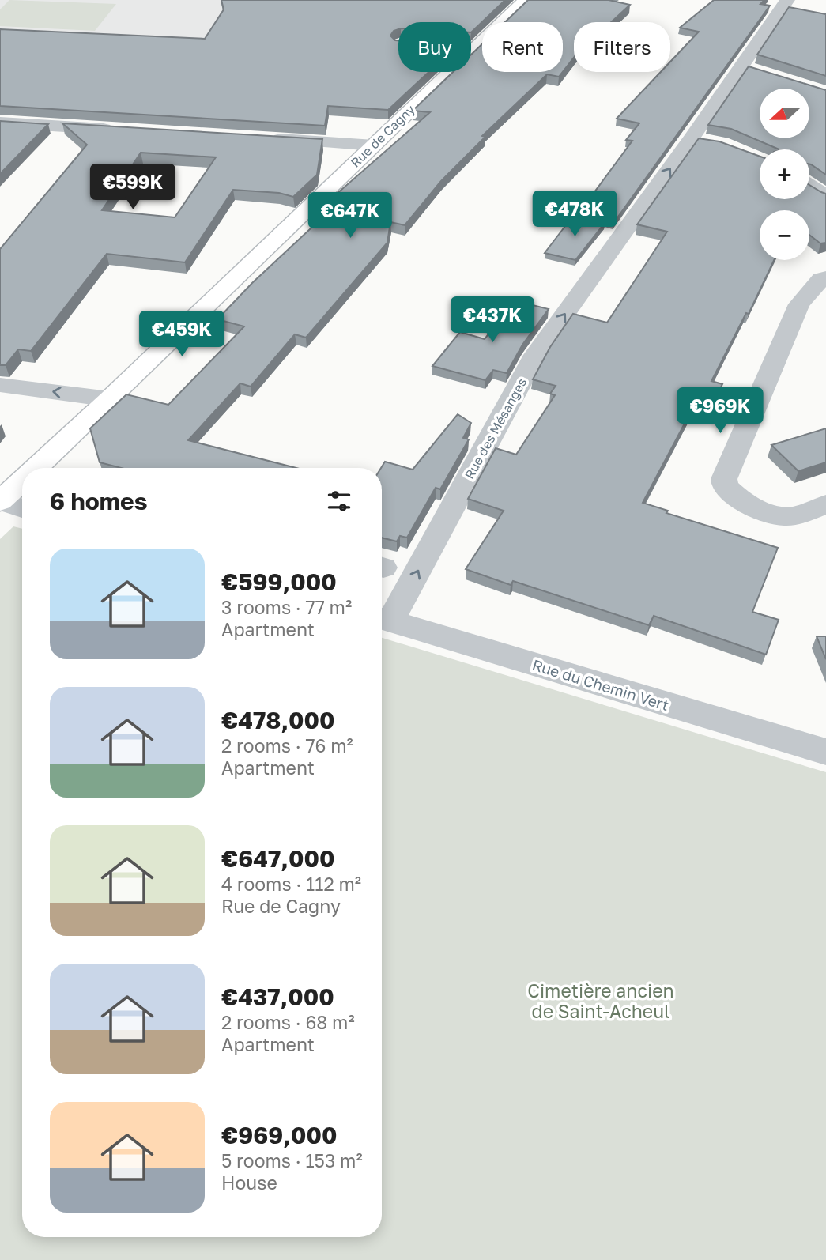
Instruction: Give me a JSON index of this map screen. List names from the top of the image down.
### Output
{
  "streets": {
    "main road": ["Rue de Cagny"],
    "street": ["Rue des Mésanges", "Rue du Chemin Vert"]
  },
  "crossings": [
    ["Rue des Mésanges", "Rue du Chemin Vert"]
  ],
  "one_way": ["Rue des Mésanges"],
  "parks": ["Cimetière ancien de Saint-Acheul"],
  "north": "left",
  "page": {
    "chip": ["Buy", "Rent", "Filters"],
    "map_buttons": ["+", "−"],
    "price": [
      "€599K",
      "€478K",
      "€647K",
      "€437K",
      "€459K",
      "€969K"
    ],
    "heading": "6 homes",
    "list": [
      {
        "name": "€599,000",
        "note": "3 rooms · 77 m² · Apartment"
      },
      {
        "name": "€478,000",
        "note": "2 rooms · 76 m² · Apartment"
      },
      {
        "name": "€647,000",
        "note": "4 rooms · 112 m² · Rue de Cagny"
      },
      {
        "name": "€437,000",
        "note": "2 rooms · 68 m² · Apartment"
      },
      {
        "name": "€969,000",
        "note": "5 rooms · 153 m² · House"
      }
    ]
  }
}
